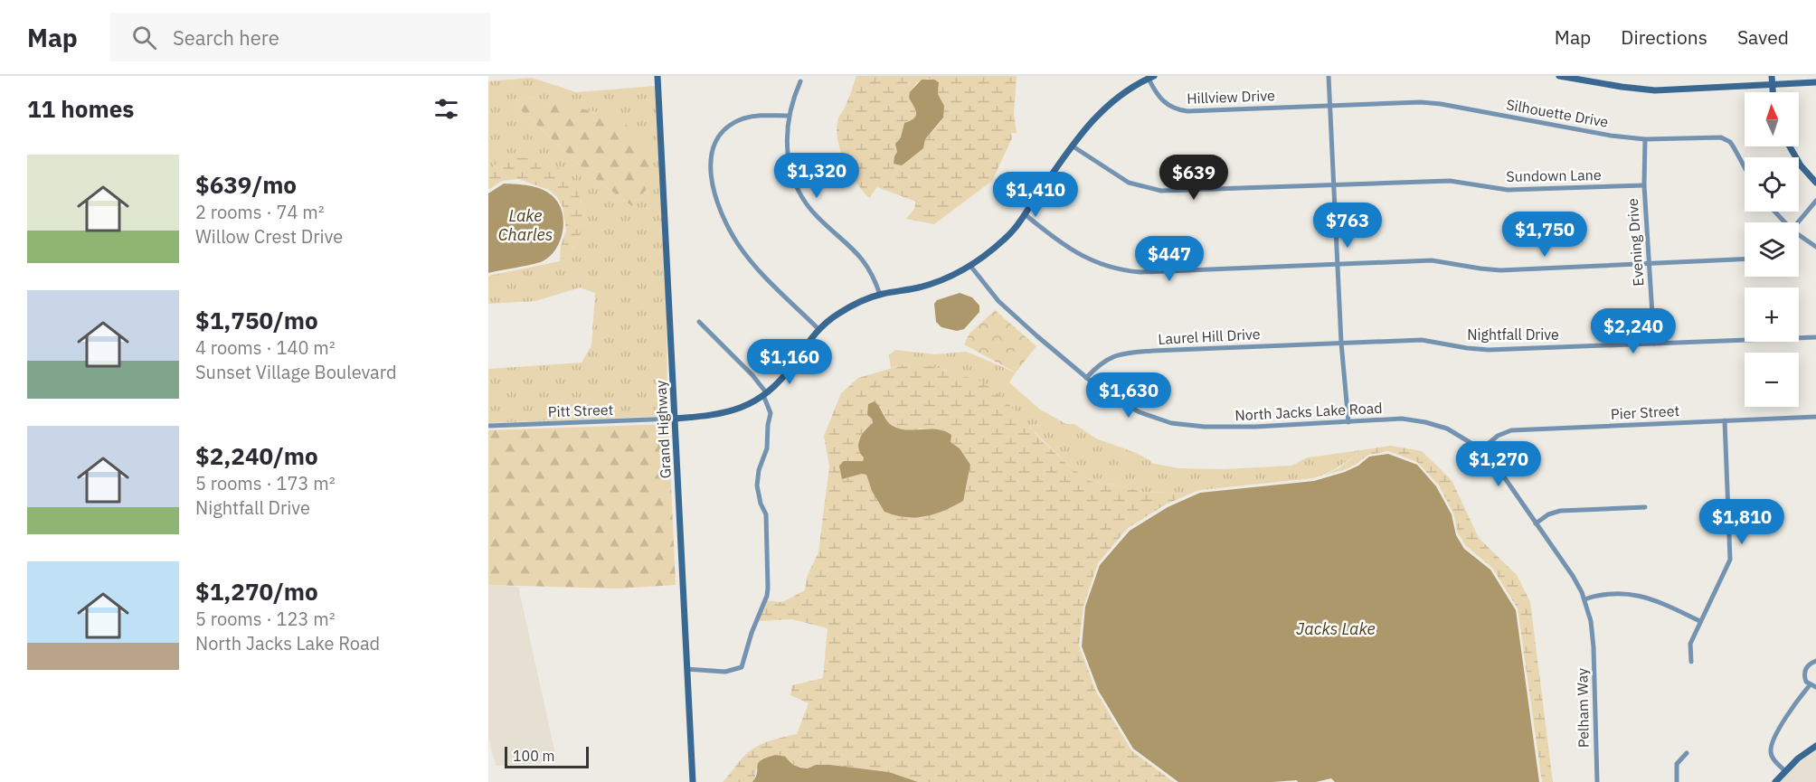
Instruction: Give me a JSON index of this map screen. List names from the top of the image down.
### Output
{
  "streets": {
    "street": [
      "Hillview Drive",
      "Silhouette Drive",
      "Sundown Lane",
      "Evening Drive",
      "Nightfall Drive",
      "Laurel Hill Drive",
      "Pitt Street",
      "North Jacks Lake Road",
      "Pier Street",
      "Grand Highway",
      "Pelham Way"
    ]
  },
  "crossings": [
    ["Hillview Drive", "Silhouette Drive"],
    ["Silhouette Drive", "Evening Drive"],
    ["Sundown Lane", "Evening Drive"],
    ["Evening Drive", "Nightfall Drive"],
    ["Nightfall Drive", "Laurel Hill Drive"],
    ["Laurel Hill Drive", "North Jacks Lake Road"],
    ["Pitt Street", "Grand Highway"],
    ["North Jacks Lake Road", "Pier Street"],
    ["North Jacks Lake Road", "Pelham Way"]
  ],
  "water": ["Lake Charles", "Jacks Lake"],
  "scale_bar": "100 m",
  "north": "top",
  "page": {
    "header": "Map",
    "search": "Search here",
    "nav": ["Map", "Directions", "Saved"],
    "heading": "11 homes",
    "map_buttons": ["+", "−"],
    "list": [
      {
        "name": "$639/mo",
        "note": "2 rooms · 74 m² · Willow Crest Drive"
      },
      {
        "name": "$1,750/mo",
        "note": "4 rooms · 140 m² · Sunset Village Boulevard"
      },
      {
        "name": "$2,240/mo",
        "note": "5 rooms · 173 m² · Nightfall Drive"
      },
      {
        "name": "$1,270/mo",
        "note": "5 rooms · 123 m² · North Jacks Lake Road"
      }
    ],
    "price": [
      "$1,320",
      "$639",
      "$1,410",
      "$763",
      "$1,750",
      "$447",
      "$2,240",
      "$1,160",
      "$1,630",
      "$1,270",
      "$1,810"
    ],
    "scale": "100 m"
  }
}
